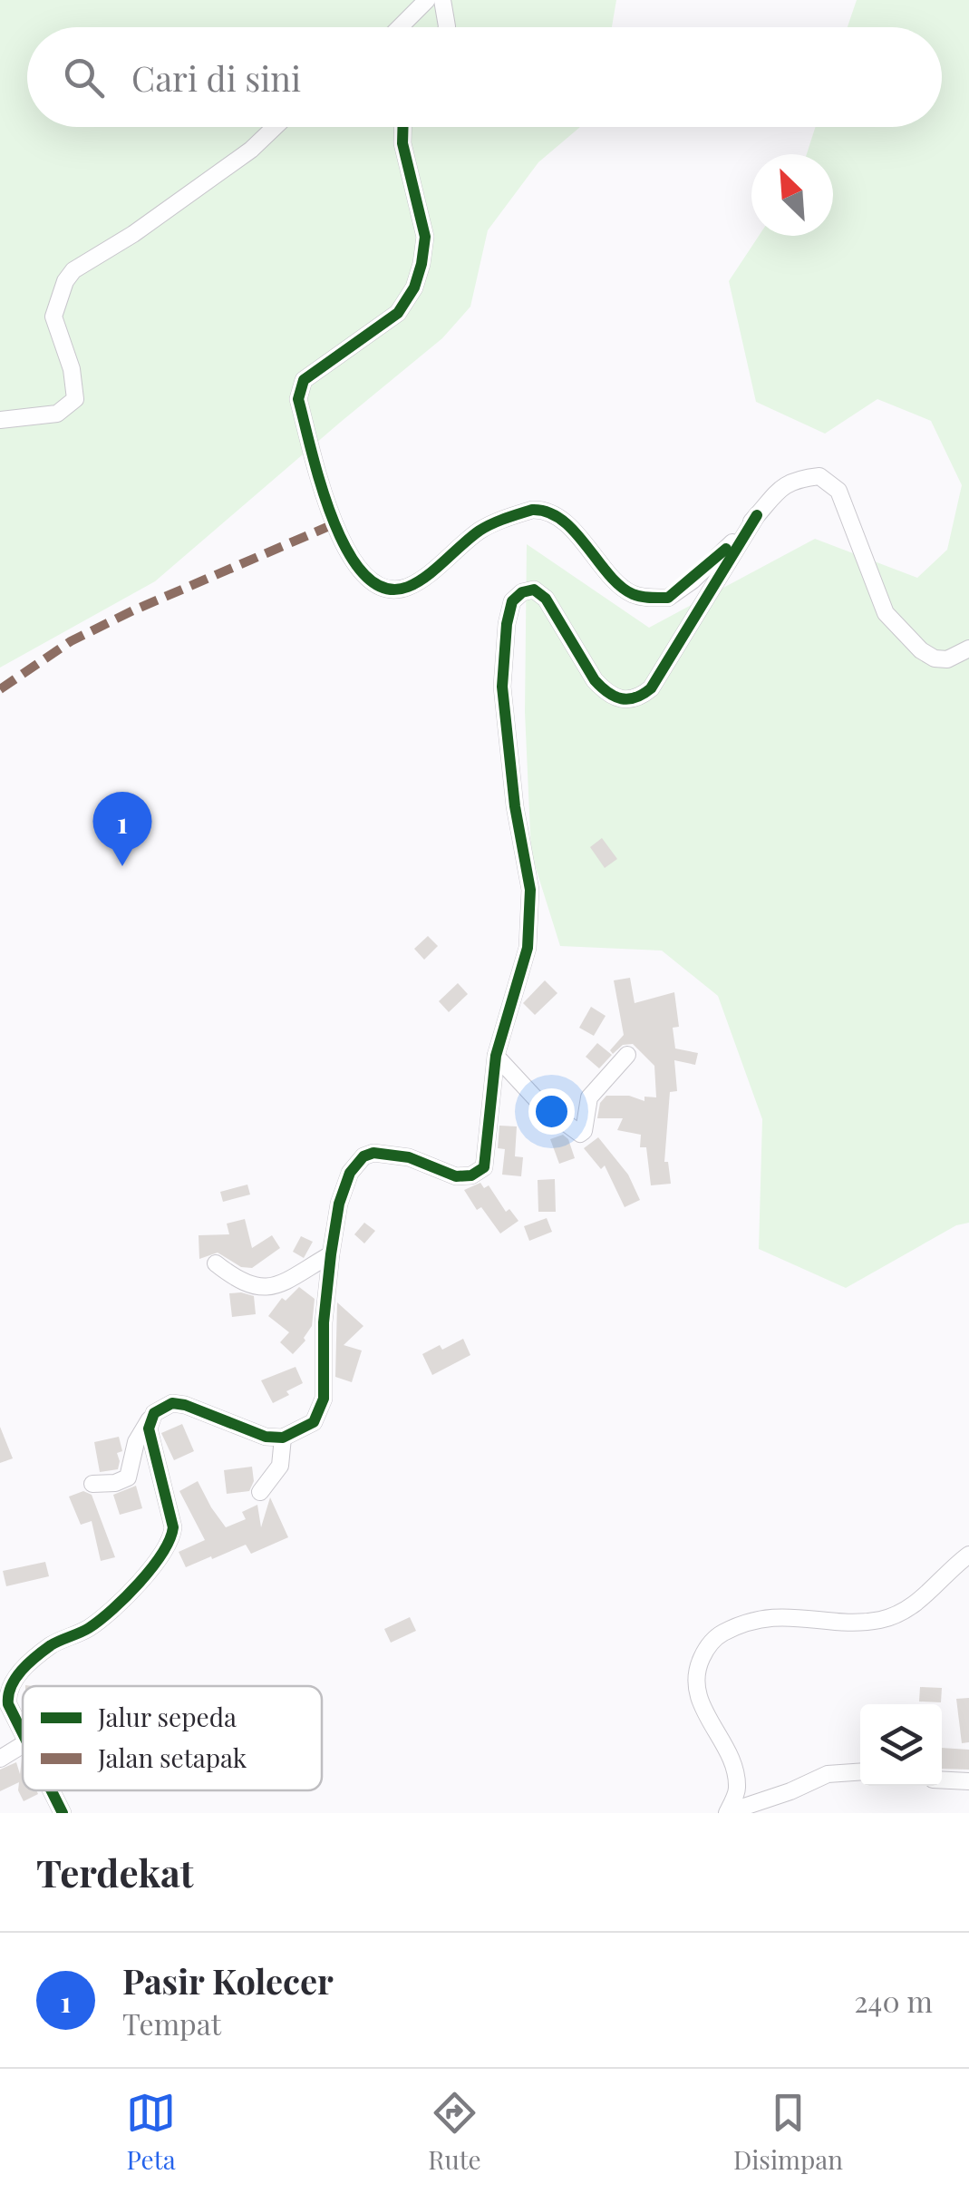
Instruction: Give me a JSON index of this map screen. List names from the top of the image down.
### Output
{
  "legend": ["Jalur sepeda", "Jalan setapak"],
  "north": "top left",
  "page": {
    "search": "Cari di sini",
    "pins": "1",
    "heading": "Terdekat",
    "list": [
      {
        "mark": "1",
        "name": "Pasir Kolecer",
        "note": "Tempat",
        "value": "240 m"
      }
    ],
    "nav": ["Peta", "Rute", "Disimpan"]
  }
}
